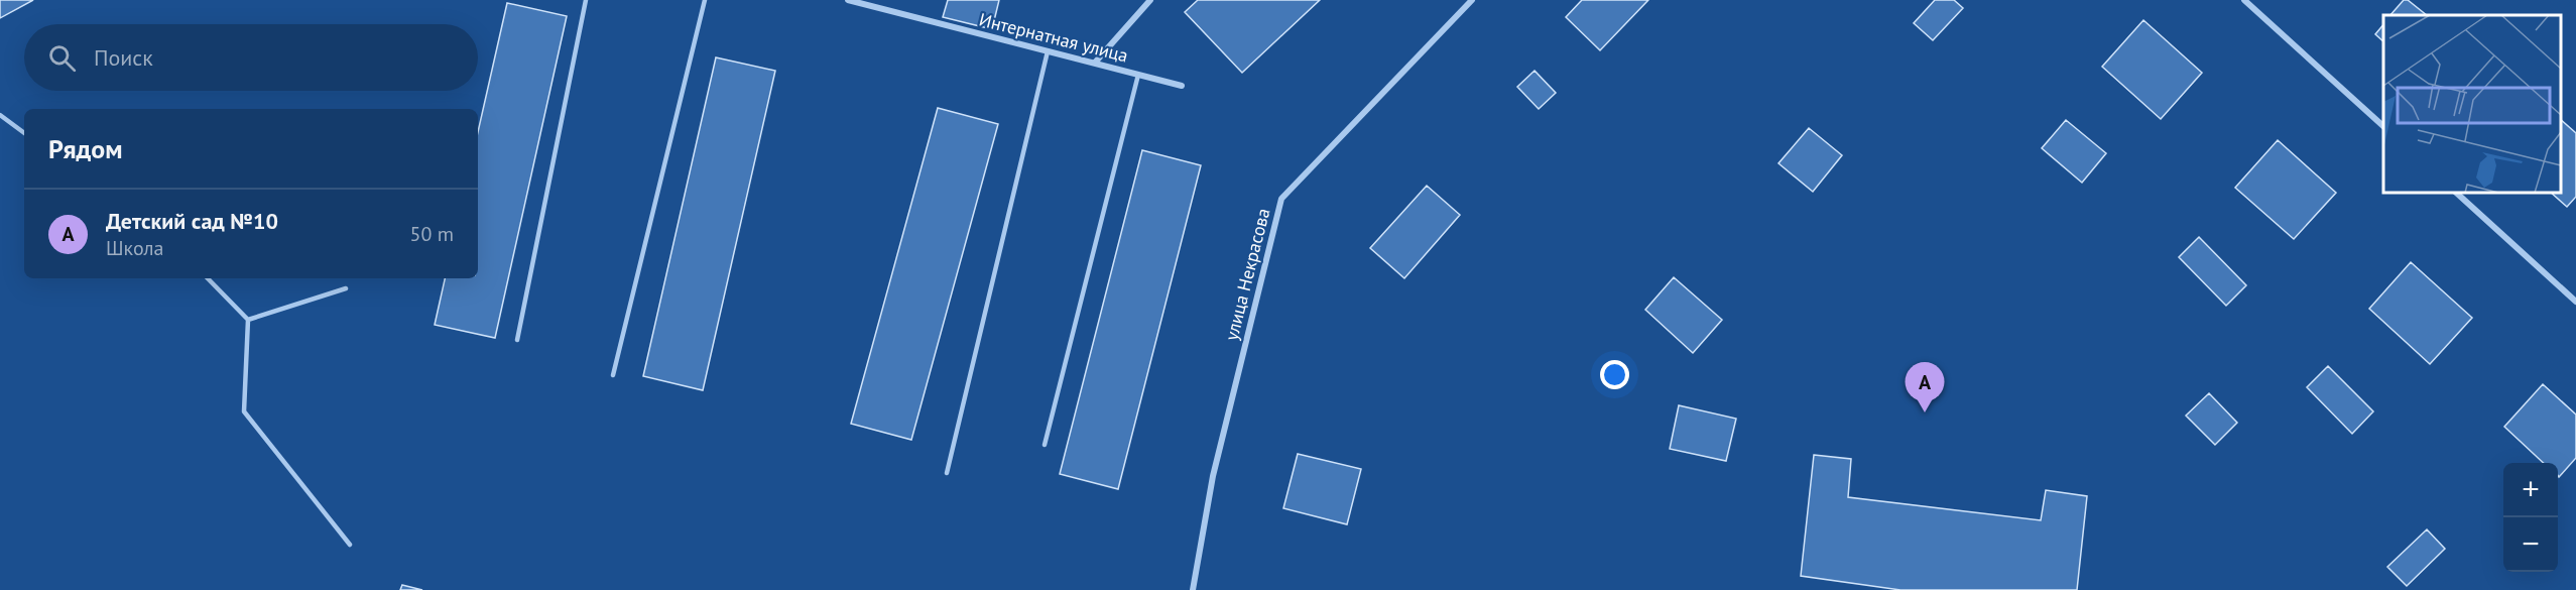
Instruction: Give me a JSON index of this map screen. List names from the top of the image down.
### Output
{
  "streets": {
    "street": ["Интернатная улица", "улица Некрасова"]
  },
  "page": {
    "search": "Поиск",
    "heading": "Рядом",
    "list": [
      {
        "mark": "A",
        "name": "Детский сад №10",
        "note": "Школа",
        "value": "50 m"
      }
    ],
    "pins": "A",
    "map_buttons": ["+", "−"]
  }
}
